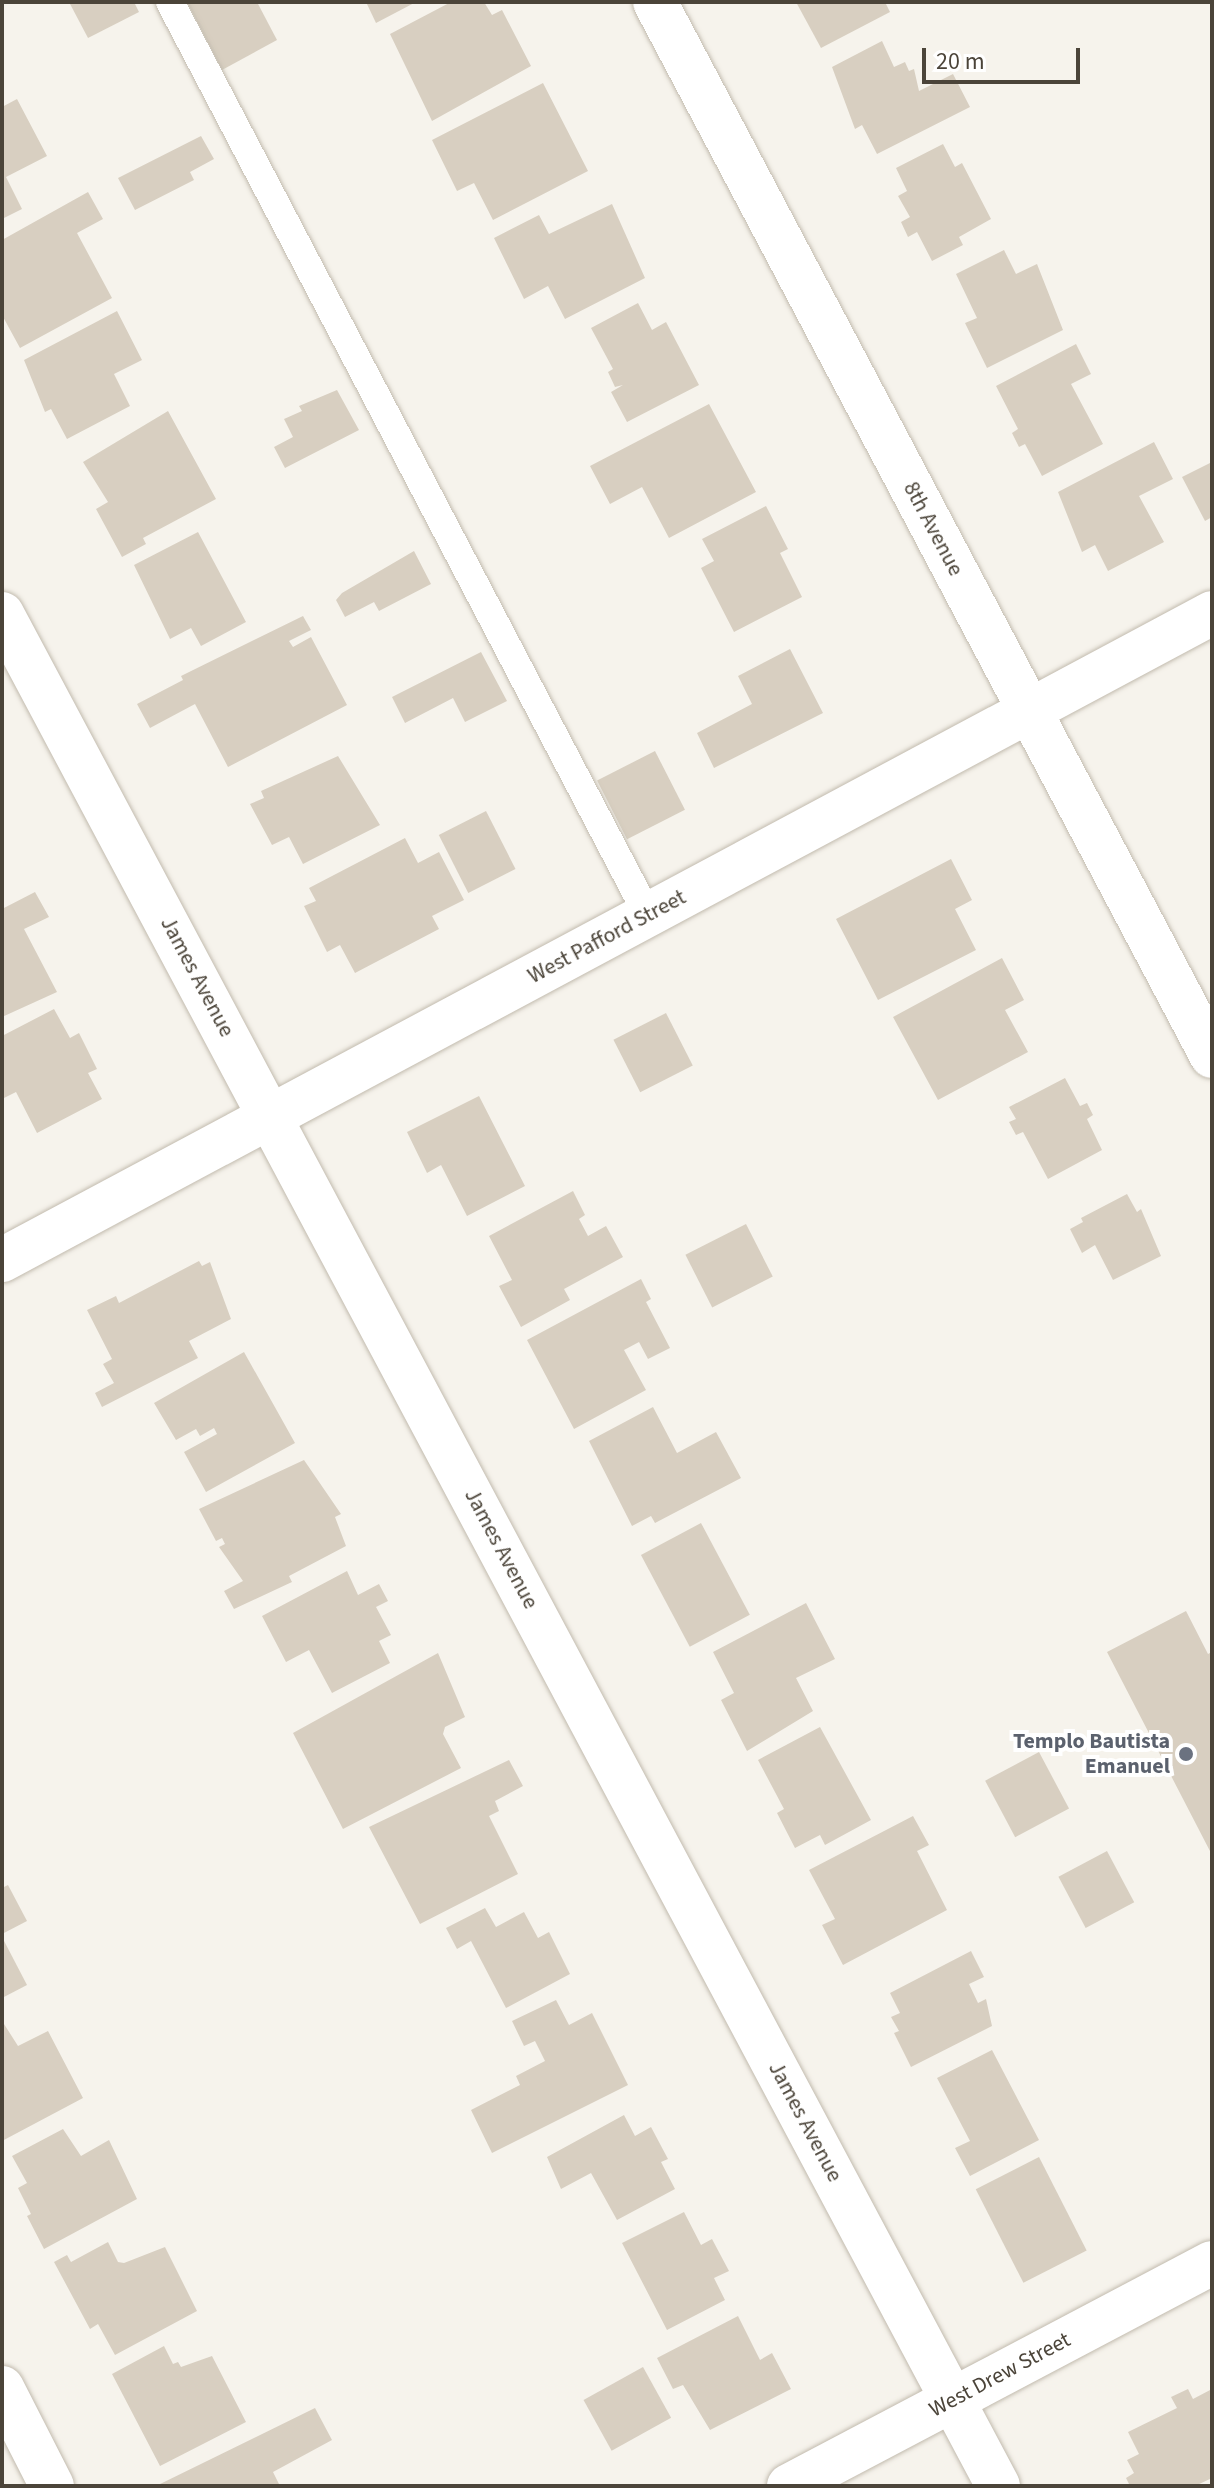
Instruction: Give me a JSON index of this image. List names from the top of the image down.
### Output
{
  "streets": {
    "street": [
      "8th Avenue",
      "West Pafford Street",
      "James Avenue",
      "West Drew Street"
    ]
  },
  "crossings": [
    ["8th Avenue", "West Pafford Street"],
    ["West Pafford Street", "James Avenue"],
    ["James Avenue", "West Drew Street"]
  ],
  "places": ["Templo Bautista Emanuel"],
  "scale_bar": "20 m"
}
